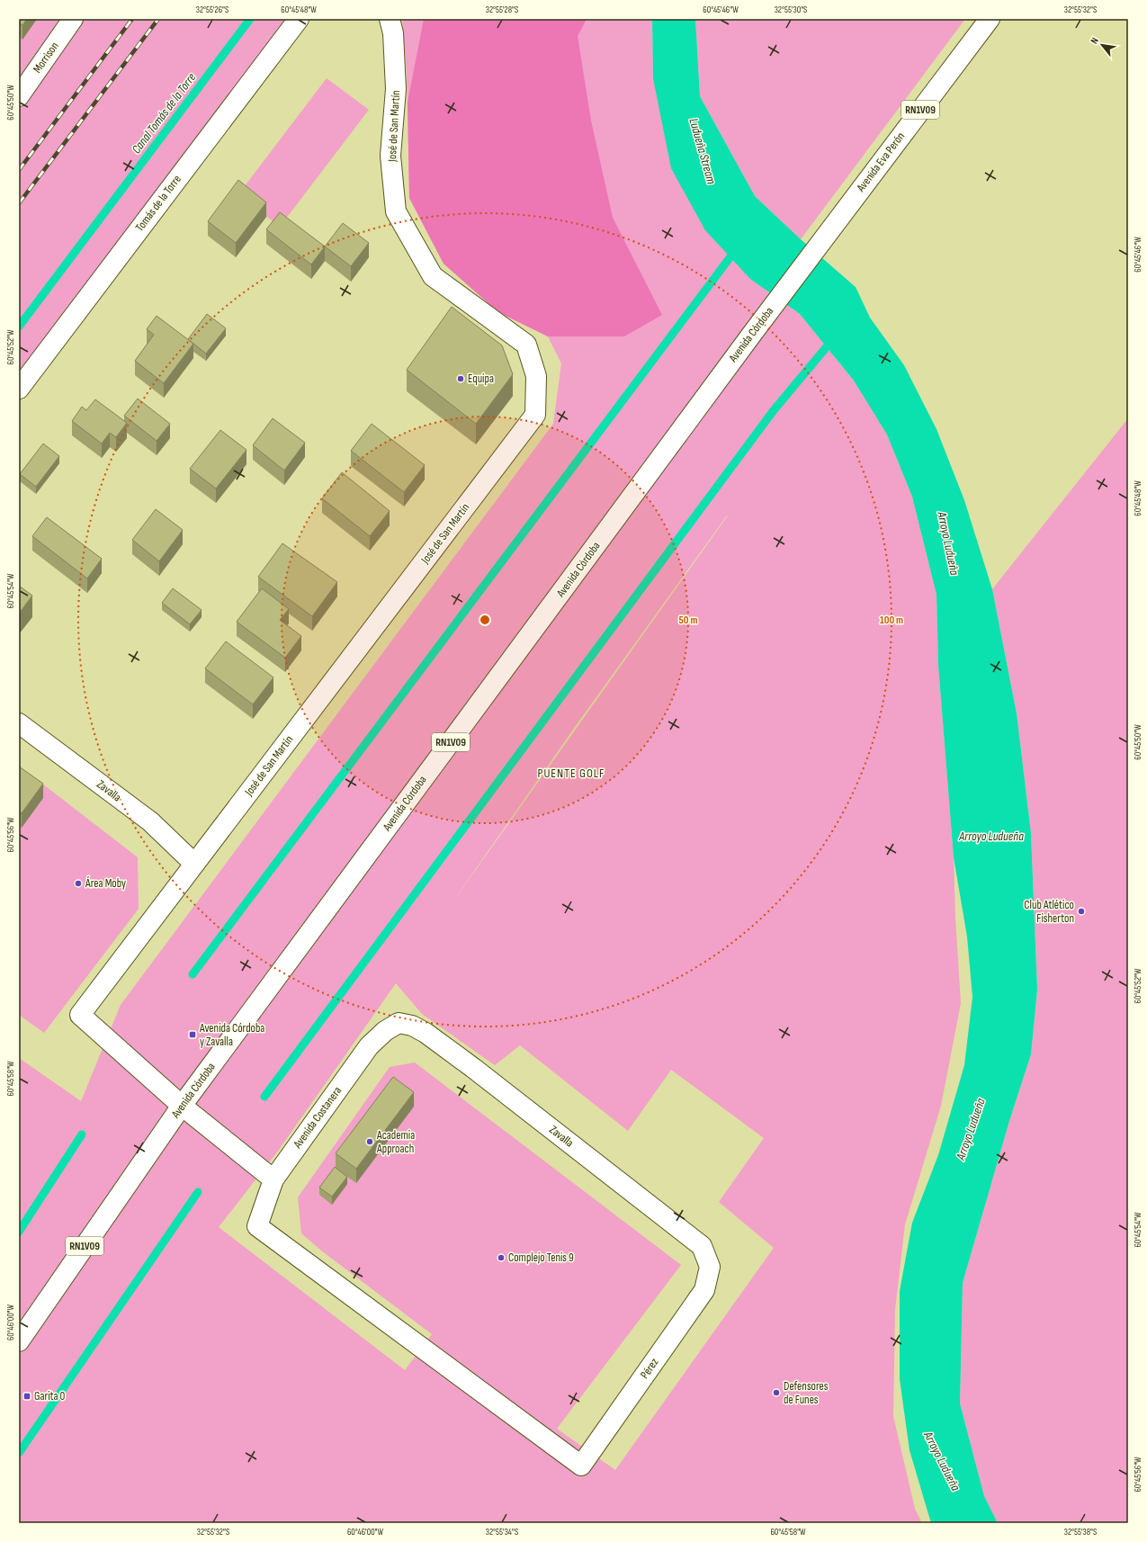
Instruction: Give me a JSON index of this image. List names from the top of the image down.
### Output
{
  "streets": {
    "street": [
      "Morrison",
      "RN1V09",
      "José de San Martín",
      "Avenida Eva Perón",
      "Tomás de la Torre",
      "Avenida Córdoba",
      "Zavalla",
      "Avenida Costanera",
      "Pérez"
    ]
  },
  "crossings": [
    ["José de San Martín", "Avenida Córdoba"],
    ["José de San Martín", "Zavalla"],
    ["Avenida Eva Perón", "Avenida Córdoba"],
    ["Zavalla", "Avenida Costanera"],
    ["Zavalla", "Pérez"],
    ["Avenida Costanera", "Pérez"]
  ],
  "districts": ["PUENTE GOLF"],
  "water": ["Canal Tomás de la Torre", "Ludueña Stream", "Arroyo Ludueña"],
  "places": {
    "other": [
      "Equipa",
      "Área Moby",
      "Club Atlético Fisherton",
      "Academia Approach",
      "Complejo Tenis 9",
      "Defensores de Funes"
    ],
    "transit": ["Avenida Córdoba y Zavalla", "Garita 0"]
  },
  "north": "top left",
  "coordinates": [
    "32°55'26\"S",
    "60°45'48\"W",
    "32°55'28\"S",
    "60°45'46\"W",
    "32°55'30\"S",
    "32°55'32\"S",
    "60°45'50\"W",
    "60°45'52\"W",
    "60°45'54\"W",
    "60°45'56\"W",
    "60°45'58\"W",
    "60°46'00\"W",
    "32°55'34\"S",
    "32°55'38\"S"
  ],
  "rings": ["50 m", "100 m"]
}
